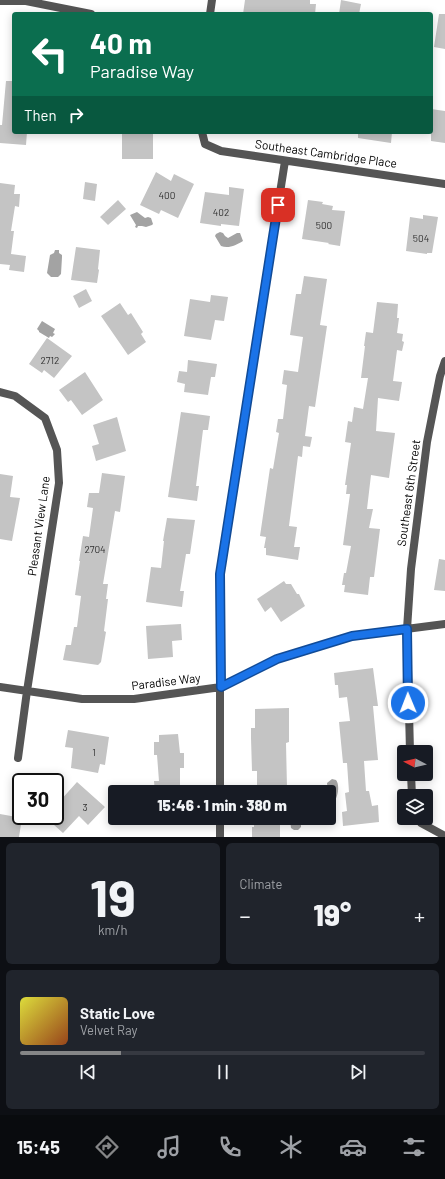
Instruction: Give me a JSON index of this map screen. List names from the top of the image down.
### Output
{
  "streets": {
    "street": [
      "Southeast Cambridge Place",
      "Southeast 6th Street",
      "Pleasant View Lane",
      "Paradise Way"
    ]
  },
  "crossings": [
    ["Southeast 6th Street", "Paradise Way"],
    ["Pleasant View Lane", "Paradise Way"]
  ],
  "house_numbers": [
    "400",
    "402",
    "500",
    "504",
    "2712",
    "2704",
    "1",
    "3"
  ],
  "north": "left",
  "page": {
    "turn": ["40 m", "Paradise Way"],
    "then": "Then",
    "limit": "30",
    "trip": "15:46 · 1 min · 380 m",
    "tile": [
      ["19", "km/h"],
      "Climate"
    ],
    "heat": ["−", "19°", "+"],
    "song": ["Static Love", "Velvet Ray"],
    "tabs": "15:45"
  }
}
